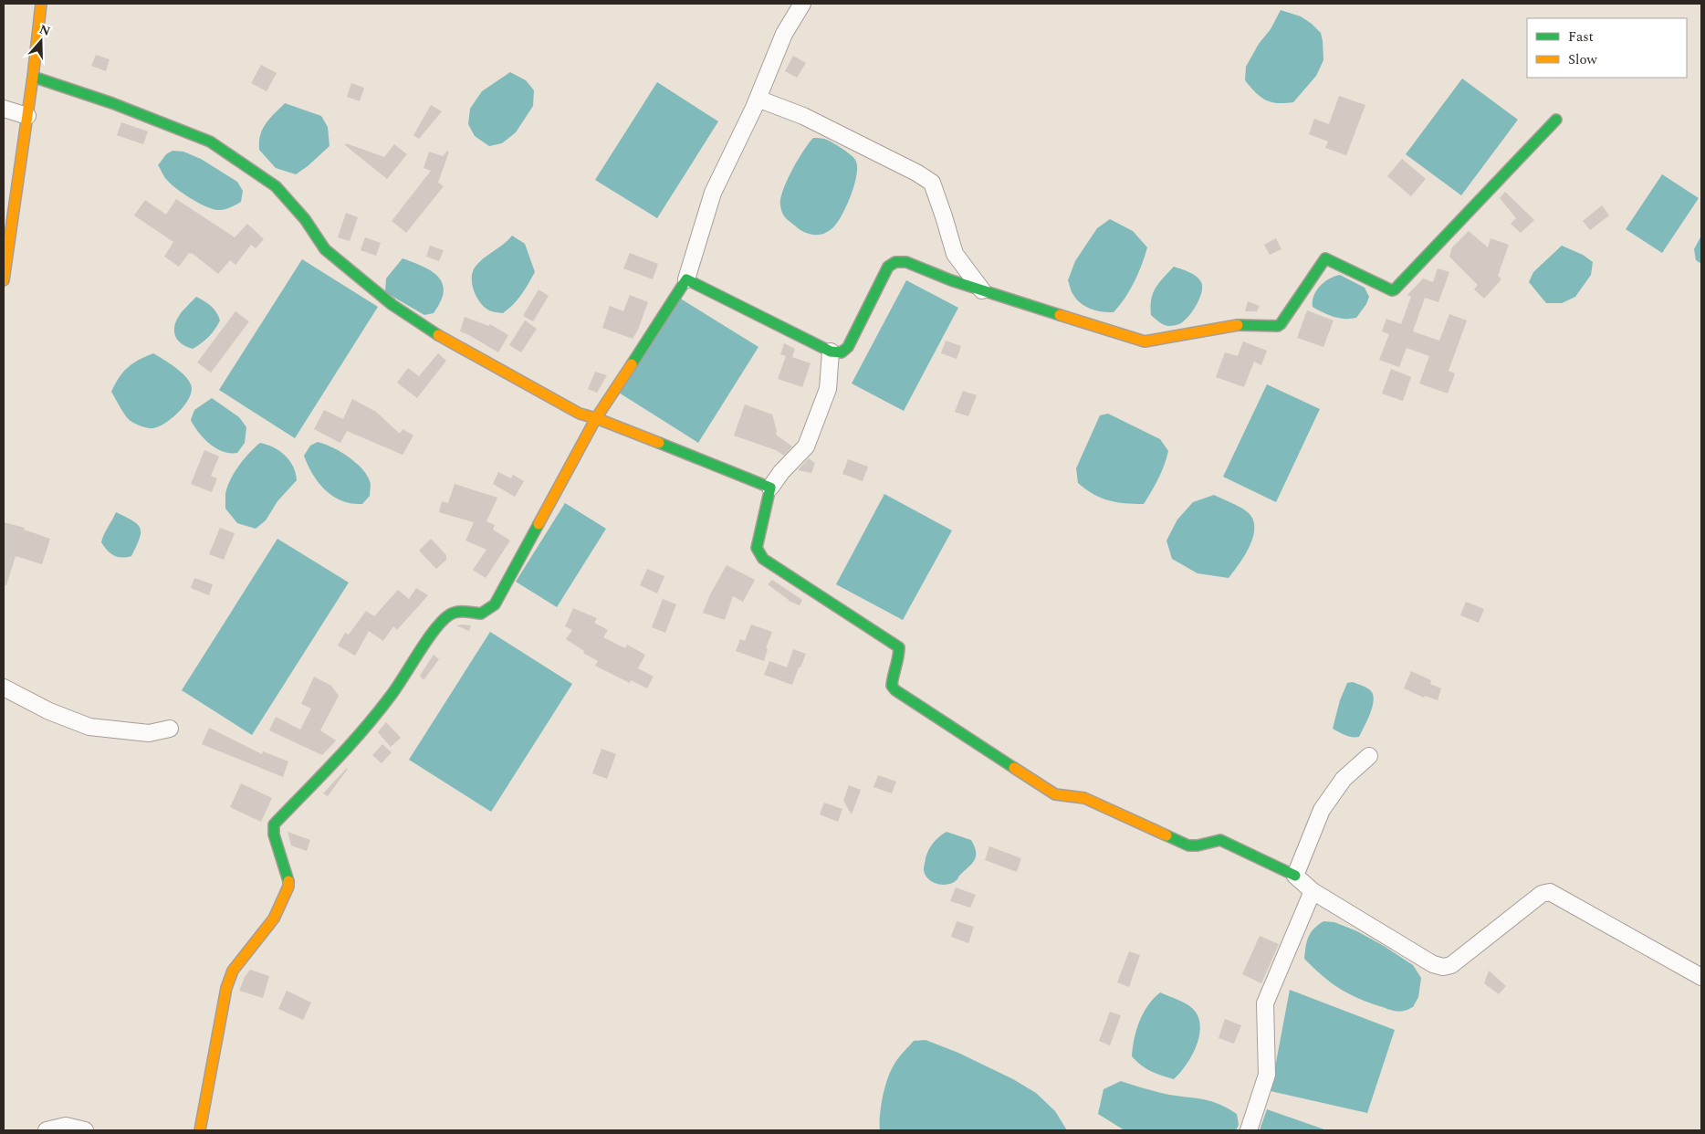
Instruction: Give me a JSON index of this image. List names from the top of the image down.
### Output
{
  "legend": ["Fast", "Slow"],
  "north": "top"
}
